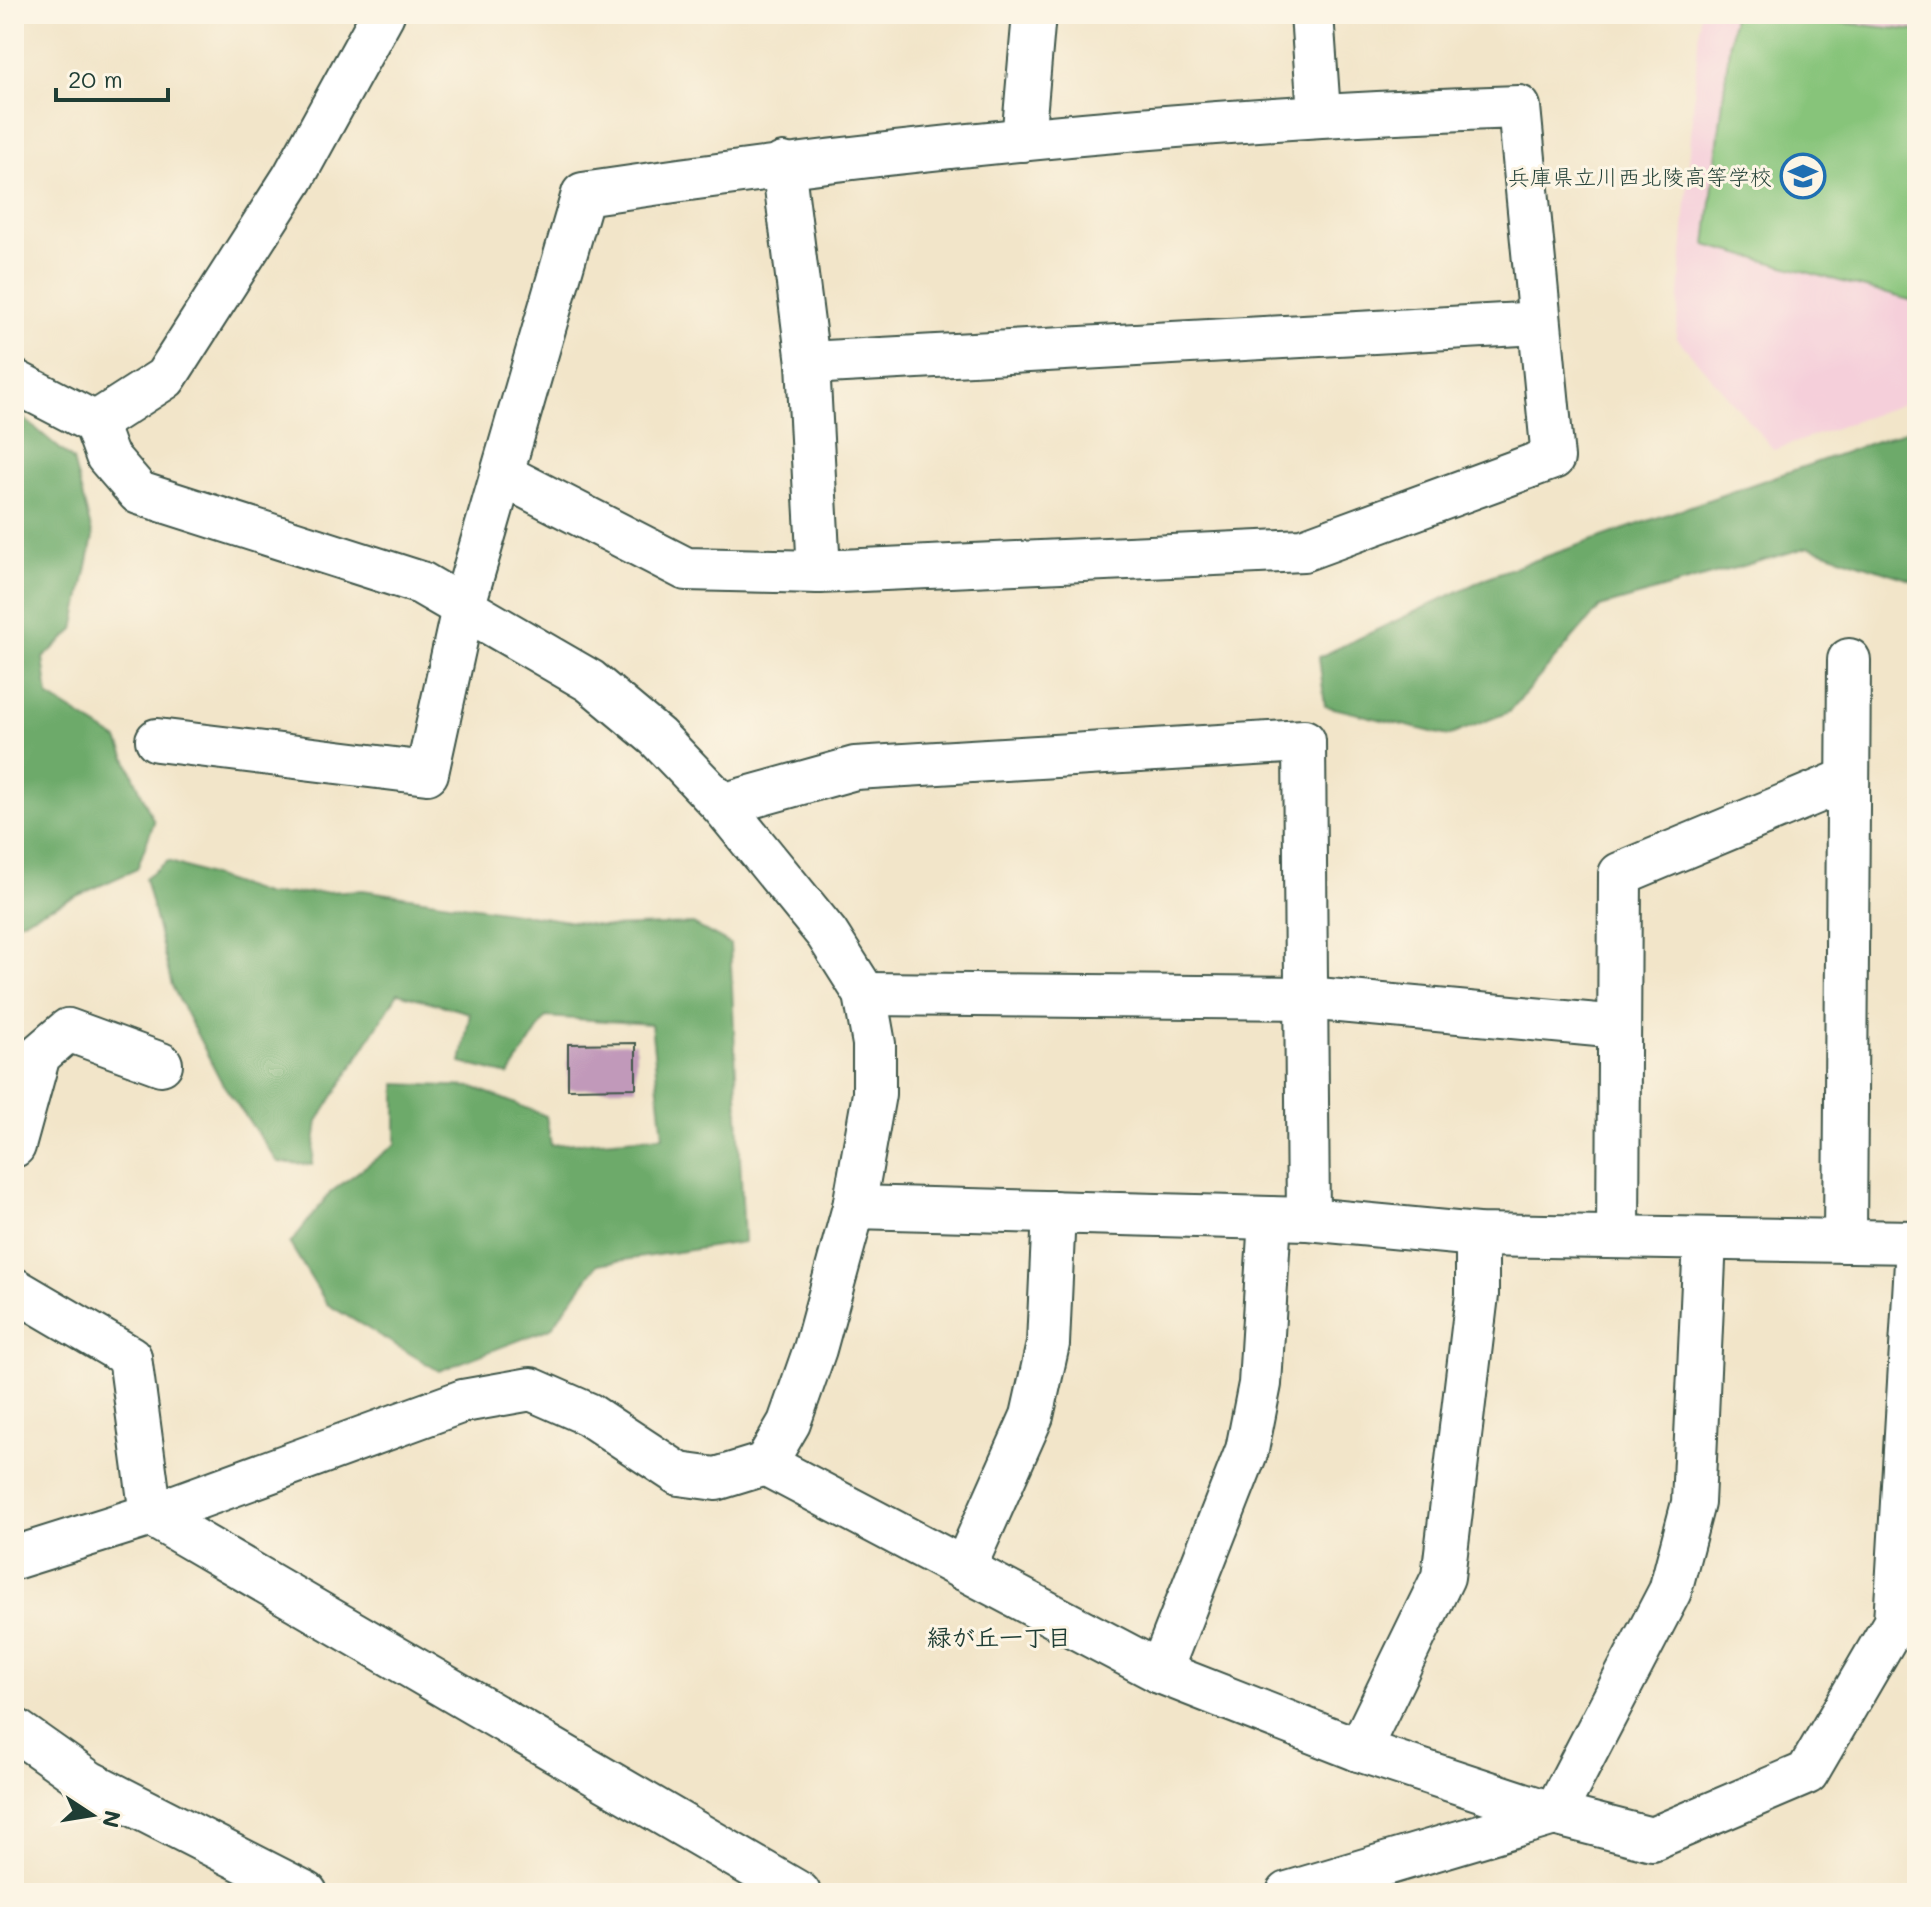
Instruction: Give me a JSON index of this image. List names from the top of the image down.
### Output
{
  "districts": ["緑が丘一丁目"],
  "places": {
    "school or university": ["兵庫県立川西北陵高等学校"]
  },
  "scale_bar": "20 m",
  "north": "right"
}
